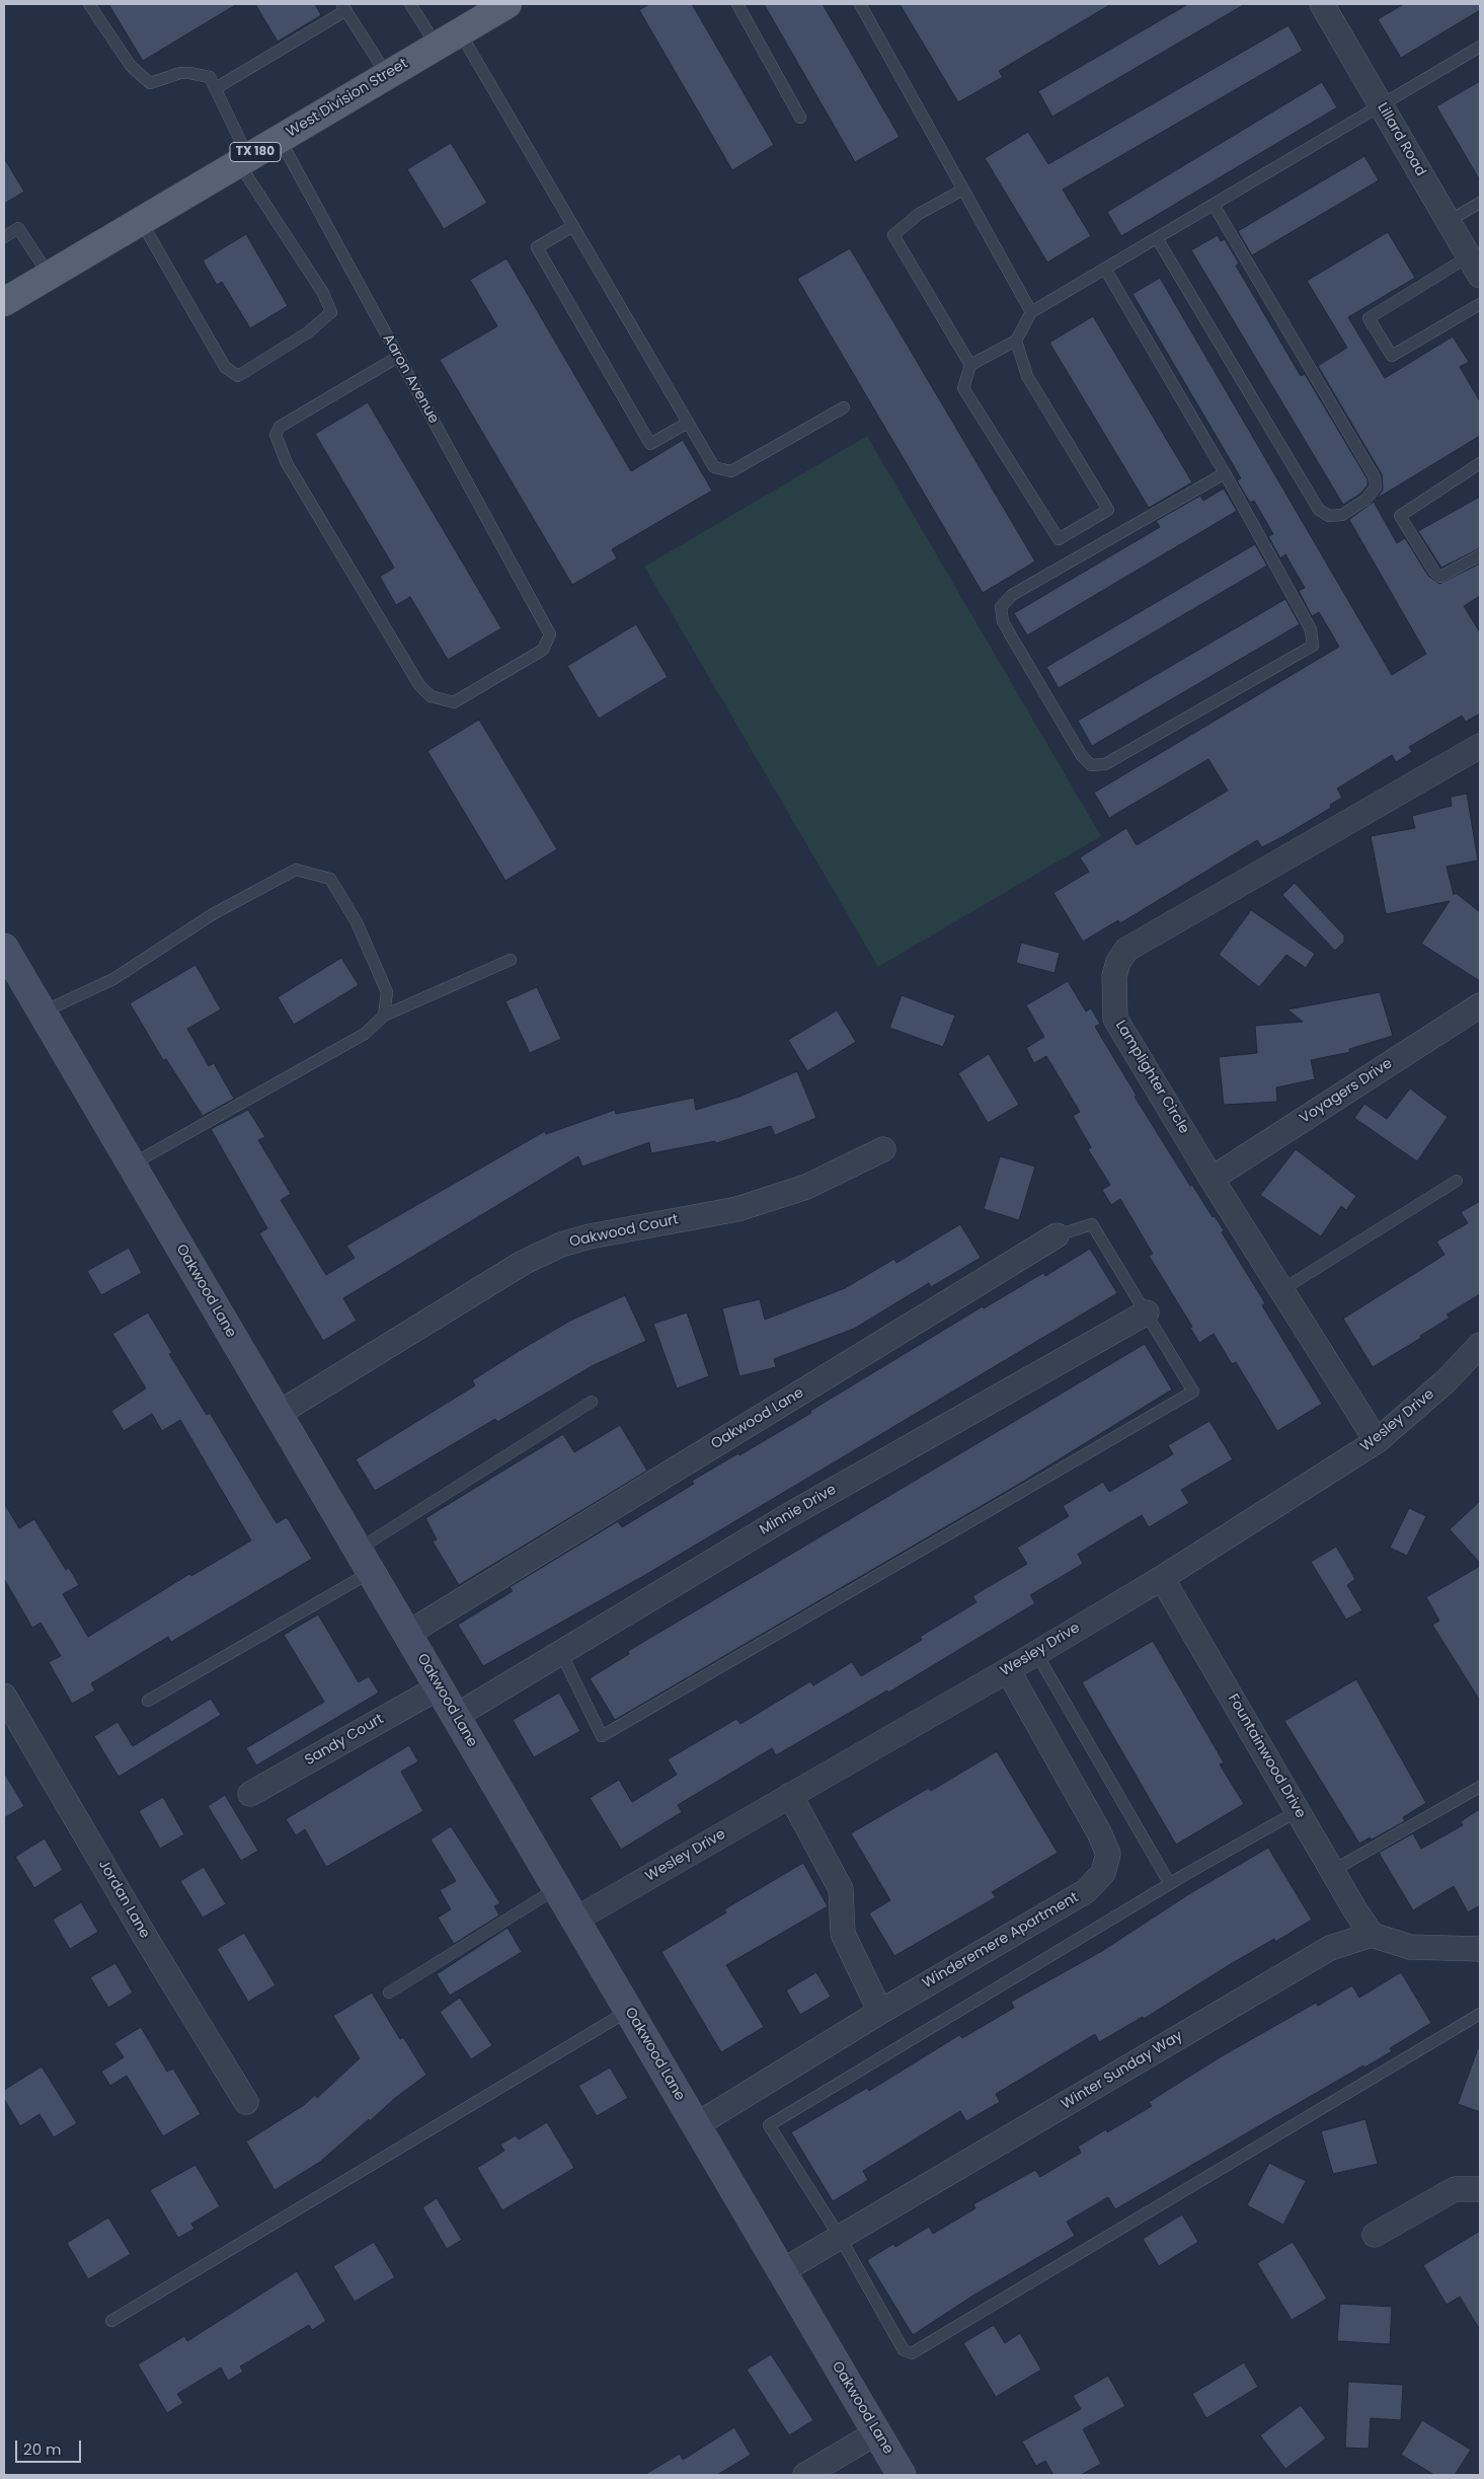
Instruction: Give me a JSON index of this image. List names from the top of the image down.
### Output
{
  "streets": {
    "main road": ["West Division Street", "TX 180"],
    "street": [
      "Lillard Road",
      "Lamplighter Circle",
      "Voyagers Drive",
      "Oakwood Court",
      "Oakwood Lane",
      "Wesley Drive",
      "Minnie Drive",
      "Sandy Court",
      "Fountainwood Drive",
      "Jordan Lane",
      "Winderemere Apartment",
      "Winter Sunday Way"
    ],
    "lane": ["Aaron Avenue"]
  },
  "crossings": [
    ["West Division Street", "Aaron Avenue"],
    ["Lamplighter Circle", "Voyagers Drive"],
    ["Lamplighter Circle", "Wesley Drive"],
    ["Oakwood Court", "Oakwood Lane"],
    ["Oakwood Lane", "Wesley Drive"],
    ["Oakwood Lane", "Minnie Drive"],
    ["Oakwood Lane", "Sandy Court"],
    ["Oakwood Lane", "Winderemere Apartment"],
    ["Oakwood Lane", "Winter Sunday Way"],
    ["Wesley Drive", "Fountainwood Drive"],
    ["Wesley Drive", "Winderemere Apartment"],
    ["Fountainwood Drive", "Winter Sunday Way"]
  ],
  "scale_bar": "20 m"
}
